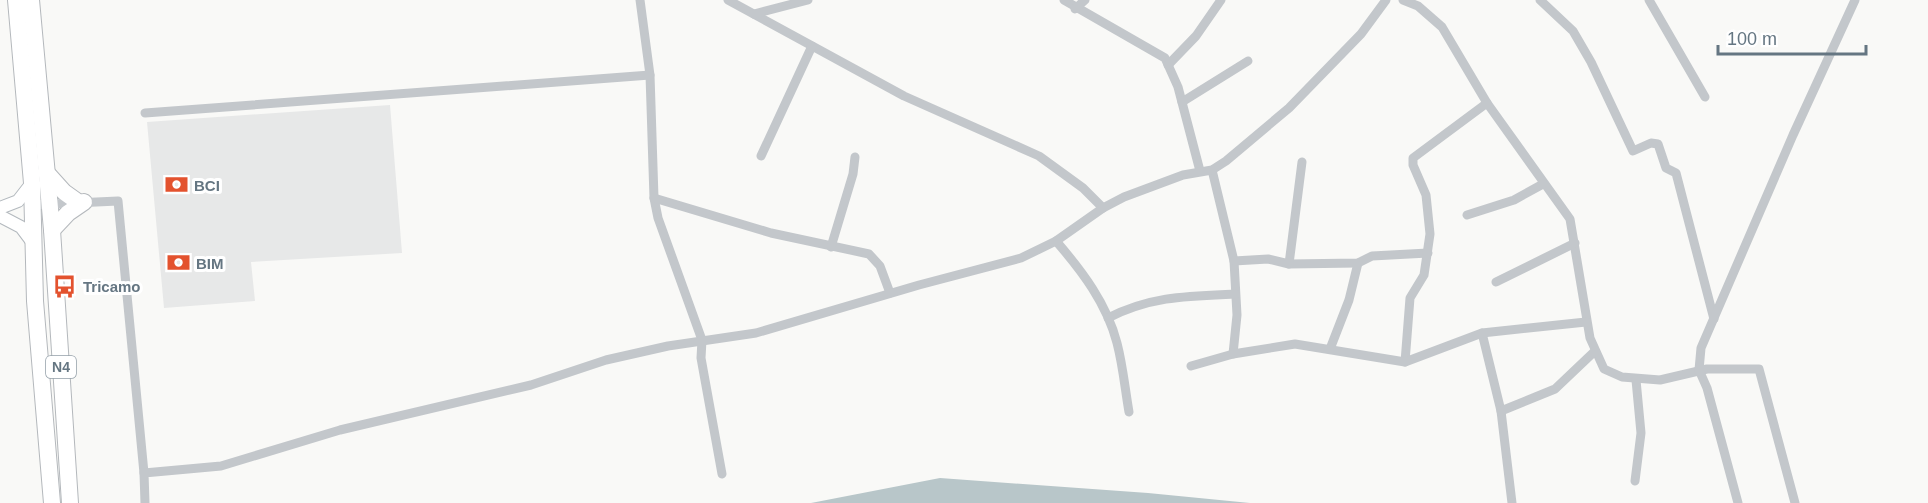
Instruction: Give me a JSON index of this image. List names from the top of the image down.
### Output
{
  "streets": {
    "highway": ["N4"]
  },
  "places": {
    "bank": ["BCI", "BIM"],
    "bus stop": ["Tricamo"]
  },
  "scale_bar": "100 m"
}
